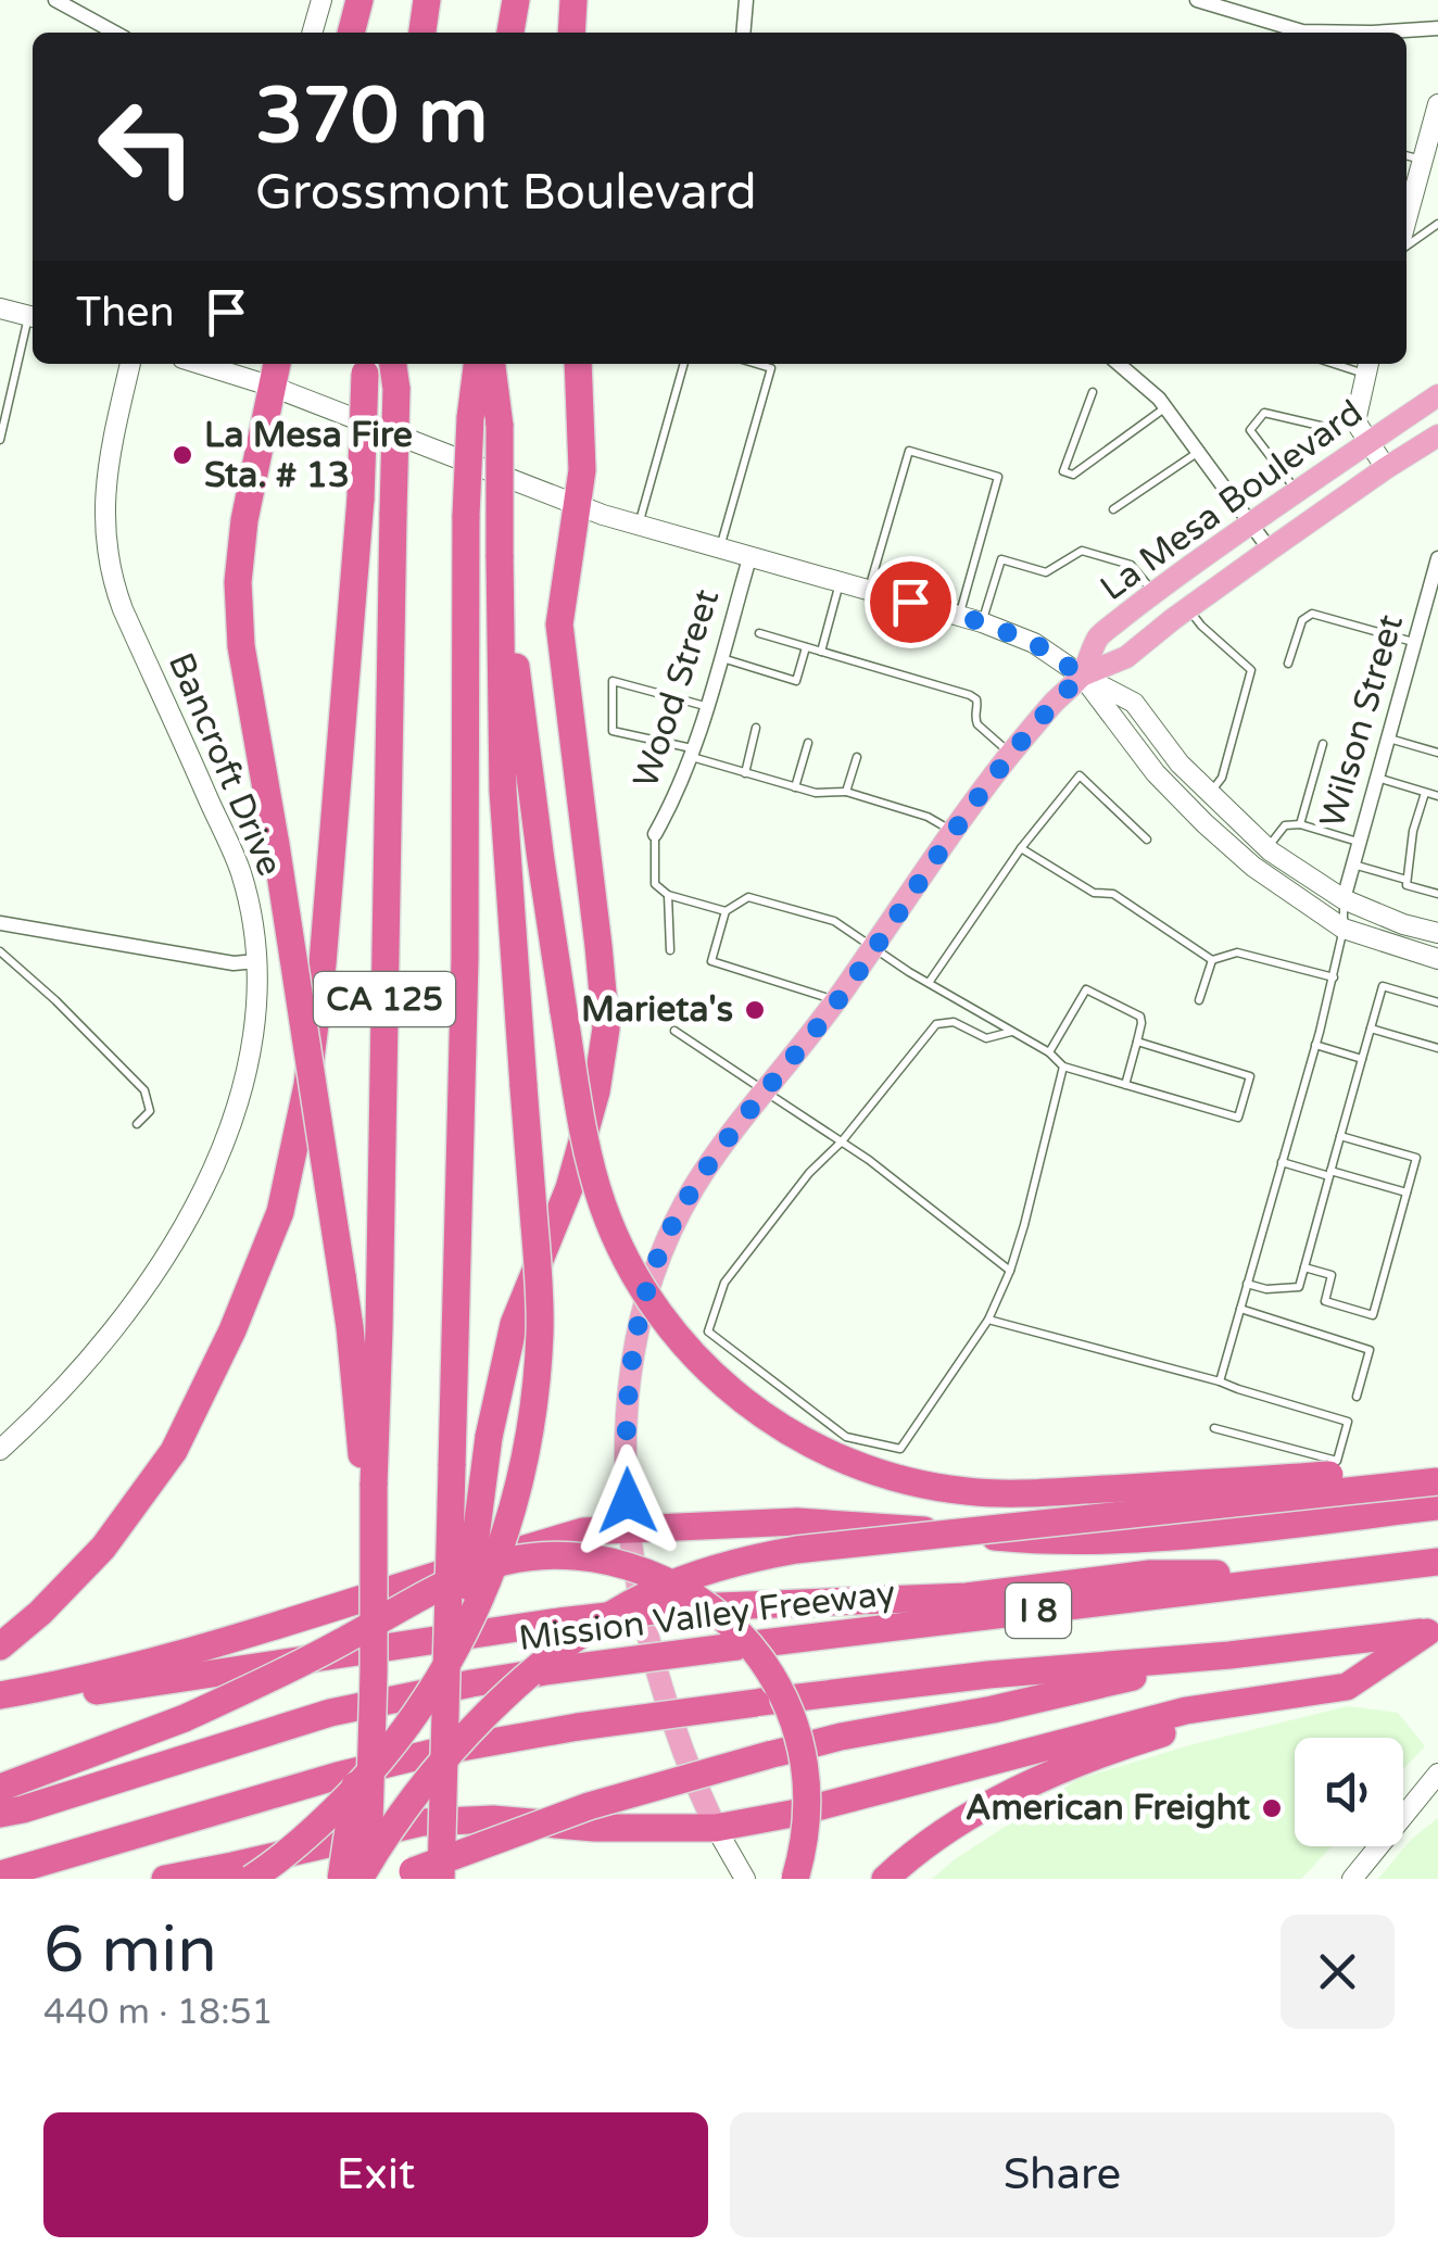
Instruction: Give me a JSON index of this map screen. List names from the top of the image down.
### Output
{
  "streets": {
    "highway": ["CA 125", "I 8", "Mission Valley Freeway"],
    "main road": ["La Mesa Boulevard", "Bancroft Drive"],
    "street": ["Wood Street", "Wilson Street"]
  },
  "places": ["La Mesa Fire Sta. # 13", "Marieta's", "American Freight"],
  "page": {
    "turn": ["370 m", "Grossmont Boulevard"],
    "then": "Then",
    "heading": ["6 min", "440 m · 18:51"],
    "buttons": ["Exit", "Share"]
  }
}
